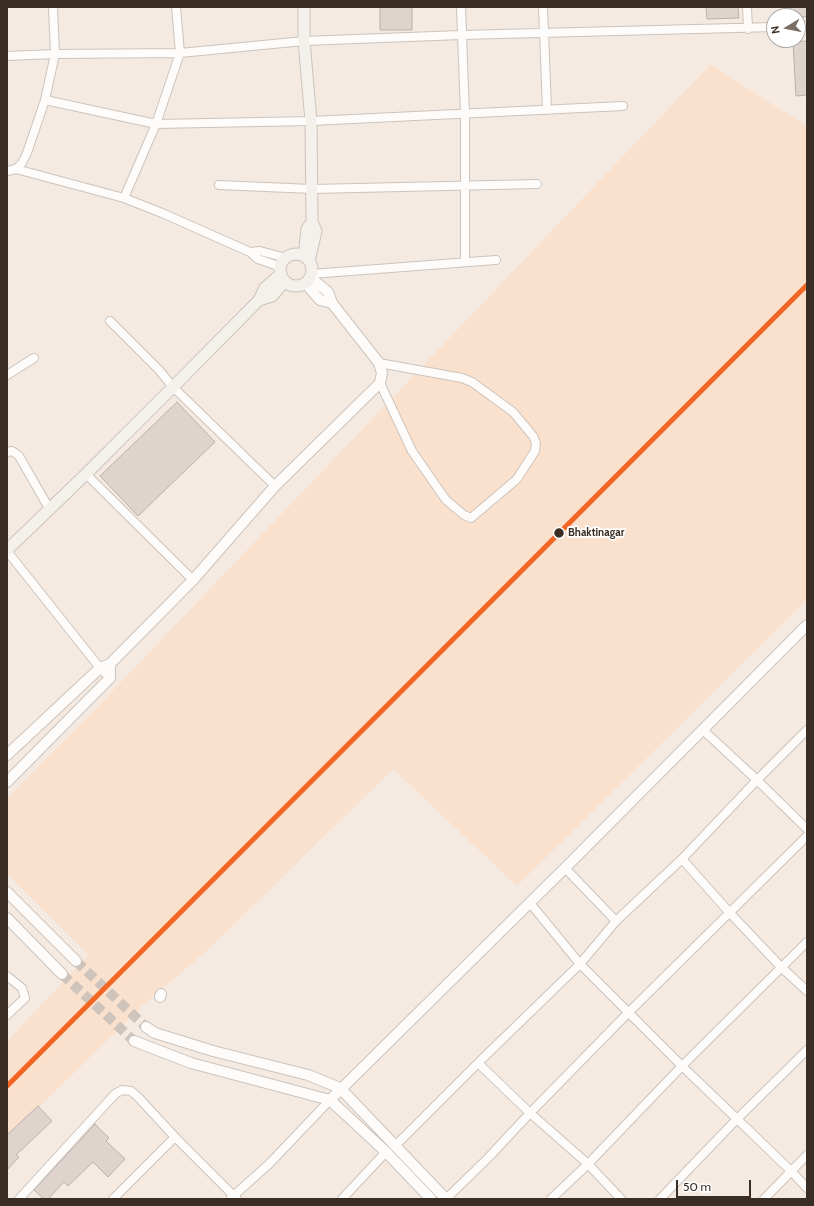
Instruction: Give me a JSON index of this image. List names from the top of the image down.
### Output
{
  "places": ["Bhaktinagar"],
  "scale_bar": "50 m",
  "north": "left"
}
